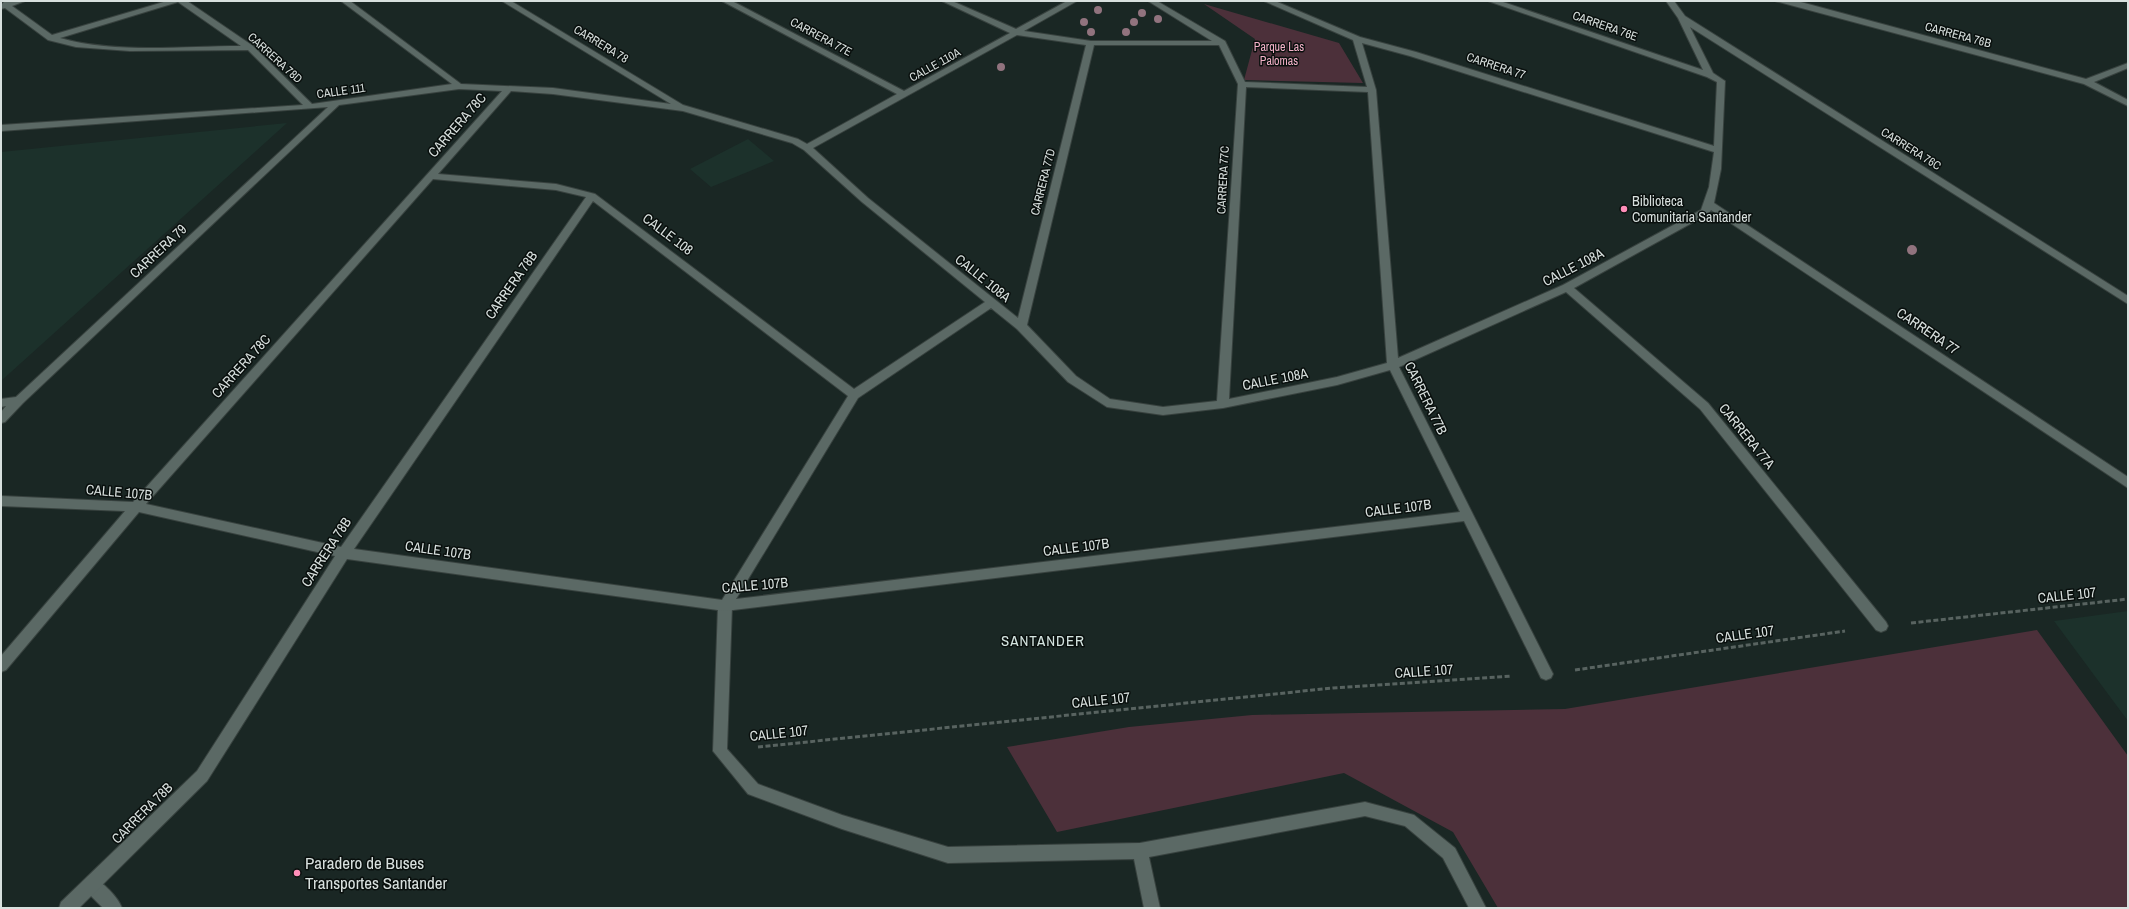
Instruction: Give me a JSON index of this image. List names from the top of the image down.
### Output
{
  "streets": {
    "street": [
      "CARRERA 76E",
      "CARRERA 76B",
      "CARRERA 77E",
      "CARRERA 78",
      "CARRERA 78D",
      "CALLE 110A",
      "CARRERA 77",
      "CALLE 111",
      "CARRERA 78C",
      "CARRERA 76C",
      "CARRERA 77C",
      "CARRERA 77D",
      "CALLE 108",
      "CARRERA 79",
      "CALLE 108A",
      "CARRERA 78B",
      "CARRERA 77B",
      "CARRERA 77A",
      "CALLE 107B"
    ],
    "path": ["CALLE 107"]
  },
  "crossings": [
    ["CARRERA 77E", "CALLE 110A"],
    ["CARRERA 78", "CALLE 111"],
    ["CARRERA 78", "CALLE 108A"],
    ["CARRERA 78D", "CALLE 111"],
    ["CALLE 110A", "CALLE 108A"],
    ["CARRERA 77", "CALLE 108A"],
    ["CARRERA 77", "CARRERA 77B"],
    ["CALLE 111", "CARRERA 78C"],
    ["CALLE 111", "CARRERA 79"],
    ["CALLE 111", "CALLE 108A"],
    ["CARRERA 78C", "CALLE 108"],
    ["CARRERA 78C", "CALLE 107B"],
    ["CARRERA 77C", "CALLE 108A"],
    ["CARRERA 77D", "CALLE 108A"],
    ["CALLE 108", "CARRERA 78B"],
    ["CALLE 108A", "CARRERA 77B"],
    ["CALLE 108A", "CARRERA 77A"],
    ["CARRERA 78B", "CALLE 107B"],
    ["CARRERA 77B", "CALLE 107B"],
    ["CARRERA 77B", "CALLE 107"],
    ["CARRERA 77A", "CALLE 107"]
  ],
  "districts": ["SANTANDER"],
  "parks": ["Parque Las Palomas"],
  "places": ["Biblioteca Comunitaria Santander", "Paradero de Buses Transportes Santander"]
}
